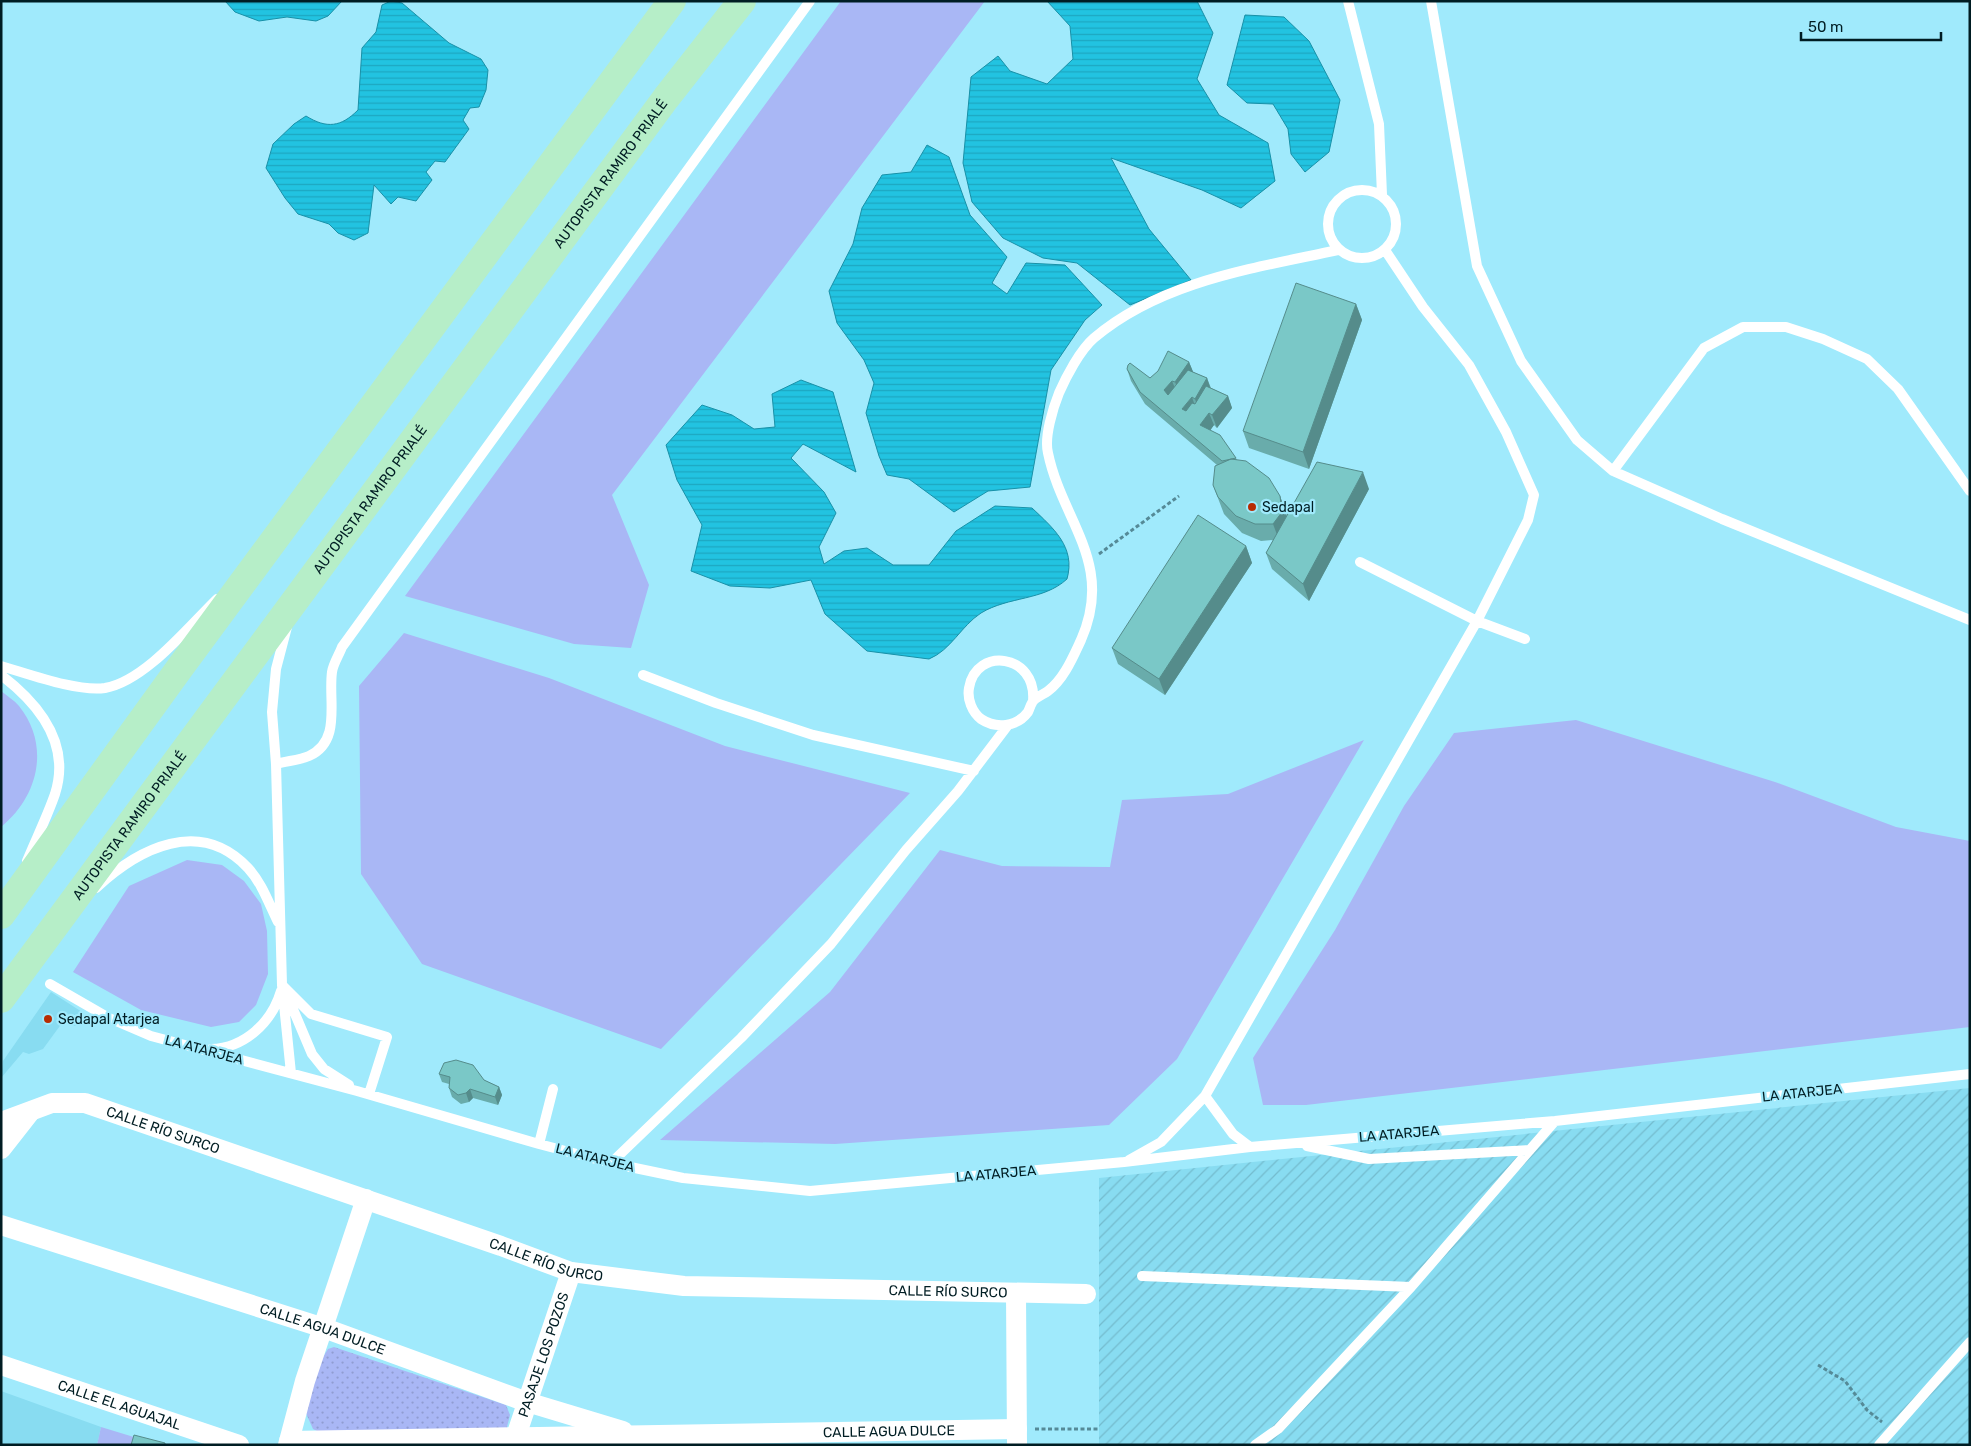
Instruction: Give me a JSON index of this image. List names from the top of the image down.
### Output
{
  "streets": {
    "highway": ["AUTOPISTA RAMIRO PRIALÉ"],
    "street": [
      "CALLE RÍO SURCO",
      "CALLE AGUA DULCE",
      "PASAJE LOS POZOS",
      "CALLE EL AGUAJAL"
    ],
    "lane": ["LA ATARJEA"]
  },
  "crossings": [
    ["CALLE RÍO SURCO", "PASAJE LOS POZOS"],
    ["CALLE AGUA DULCE", "PASAJE LOS POZOS"]
  ],
  "places": ["Sedapal", "Sedapal Atarjea"],
  "scale_bar": "50 m"
}
